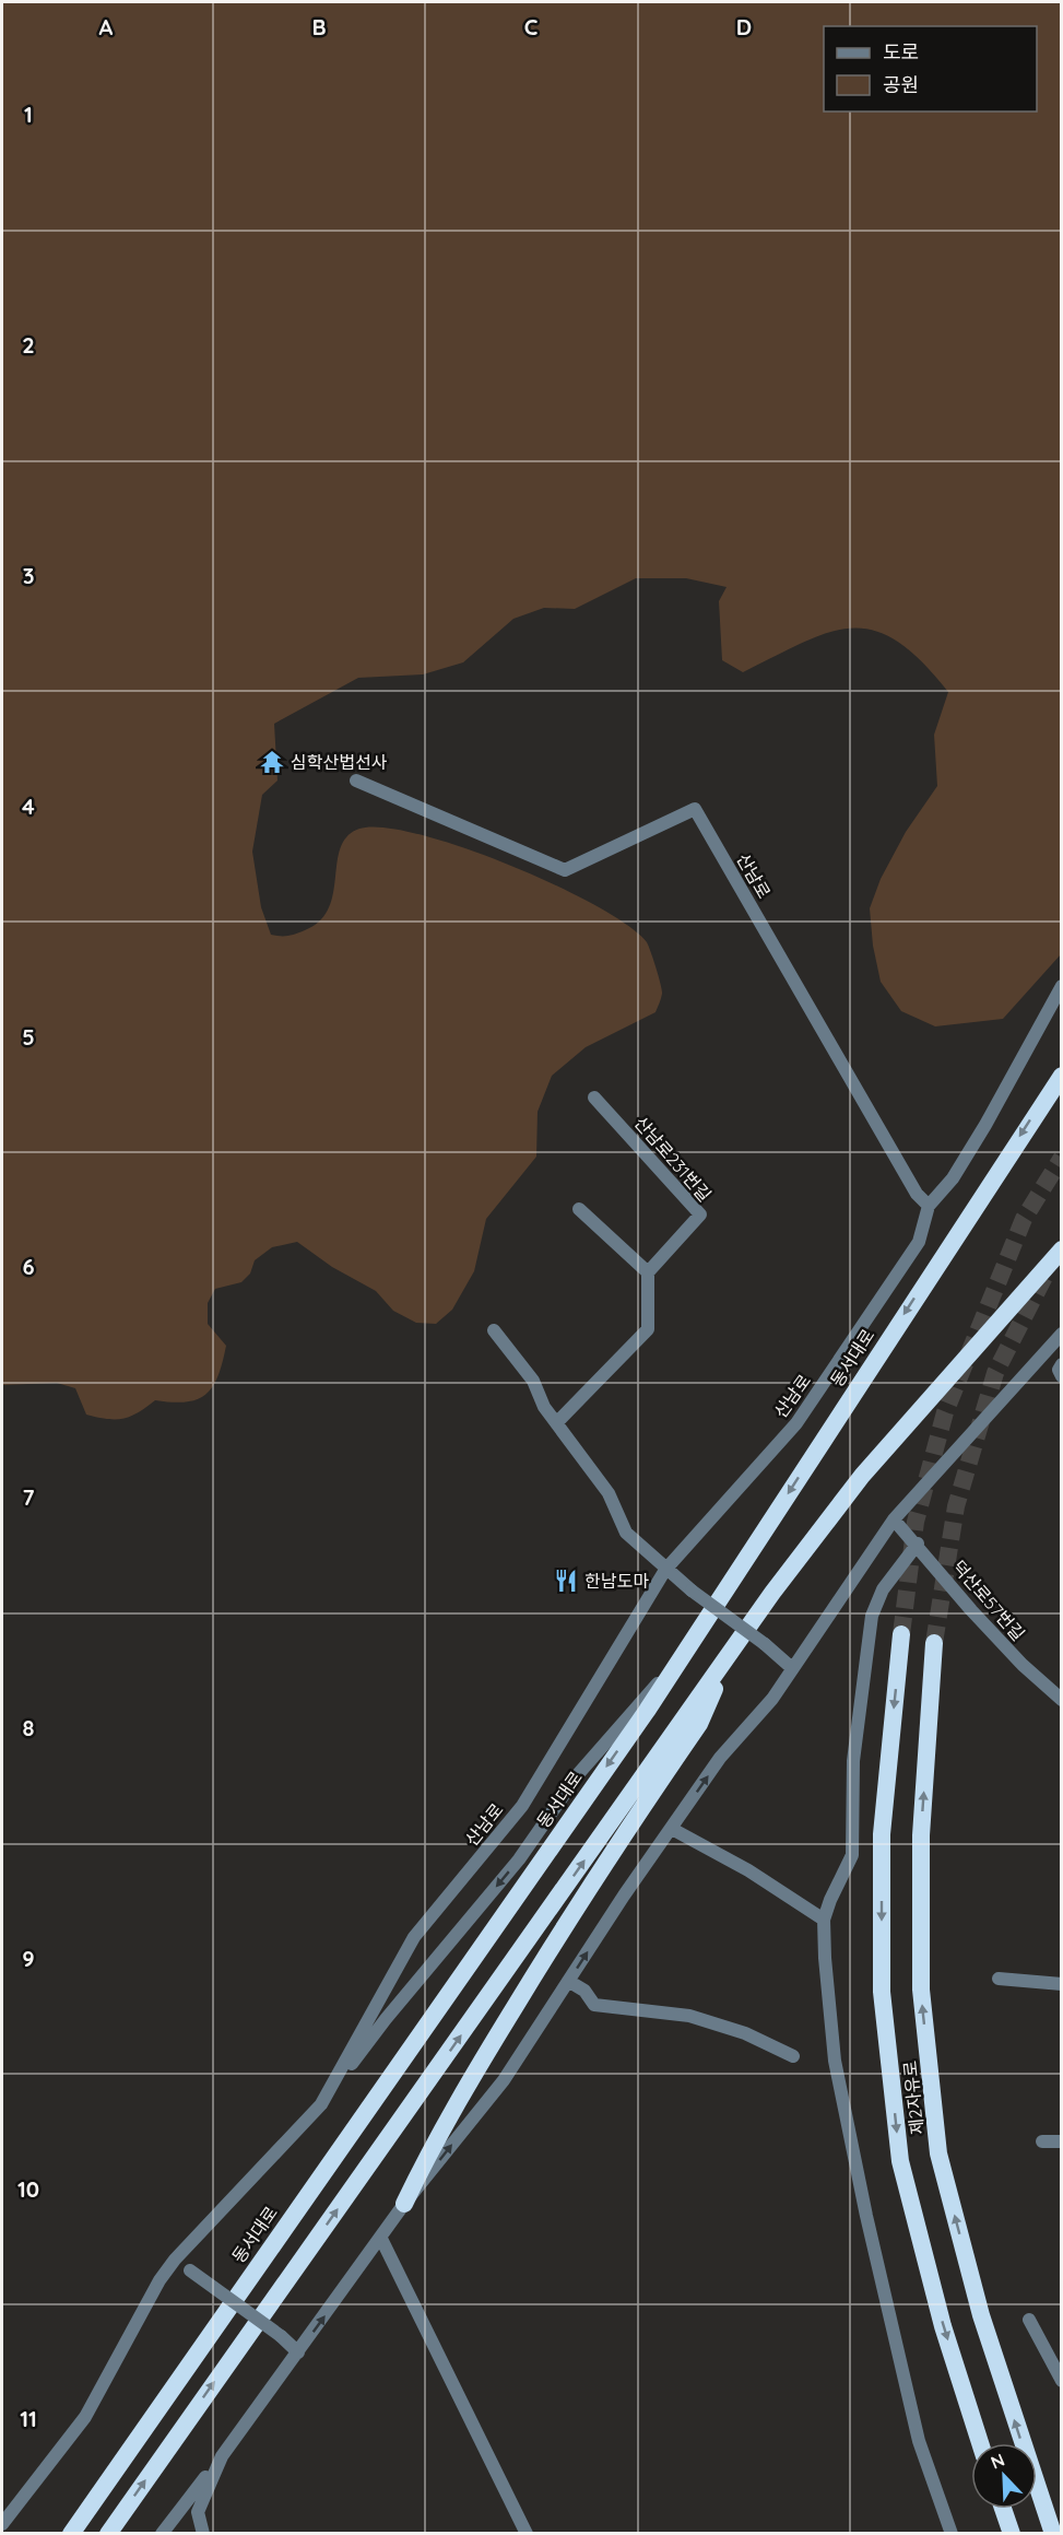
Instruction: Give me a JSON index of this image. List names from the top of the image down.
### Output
{
  "streets": {
    "highway": ["동서대로", "제2자유로"],
    "street": ["산남로", "산남로231번길", "덕산로57번길"]
  },
  "places": {
    "temple": ["심학산법선사"],
    "restaurant": ["한남도마"]
  },
  "legend": ["도로", "공원"],
  "north": "top left",
  "grid": {
    "columns": [
      "A",
      "B",
      "C",
      "D"
    ],
    "rows": [
      "1",
      "2",
      "3",
      "4",
      "5",
      "6",
      "7",
      "8",
      "9",
      "10",
      "11"
    ]
  }
}
